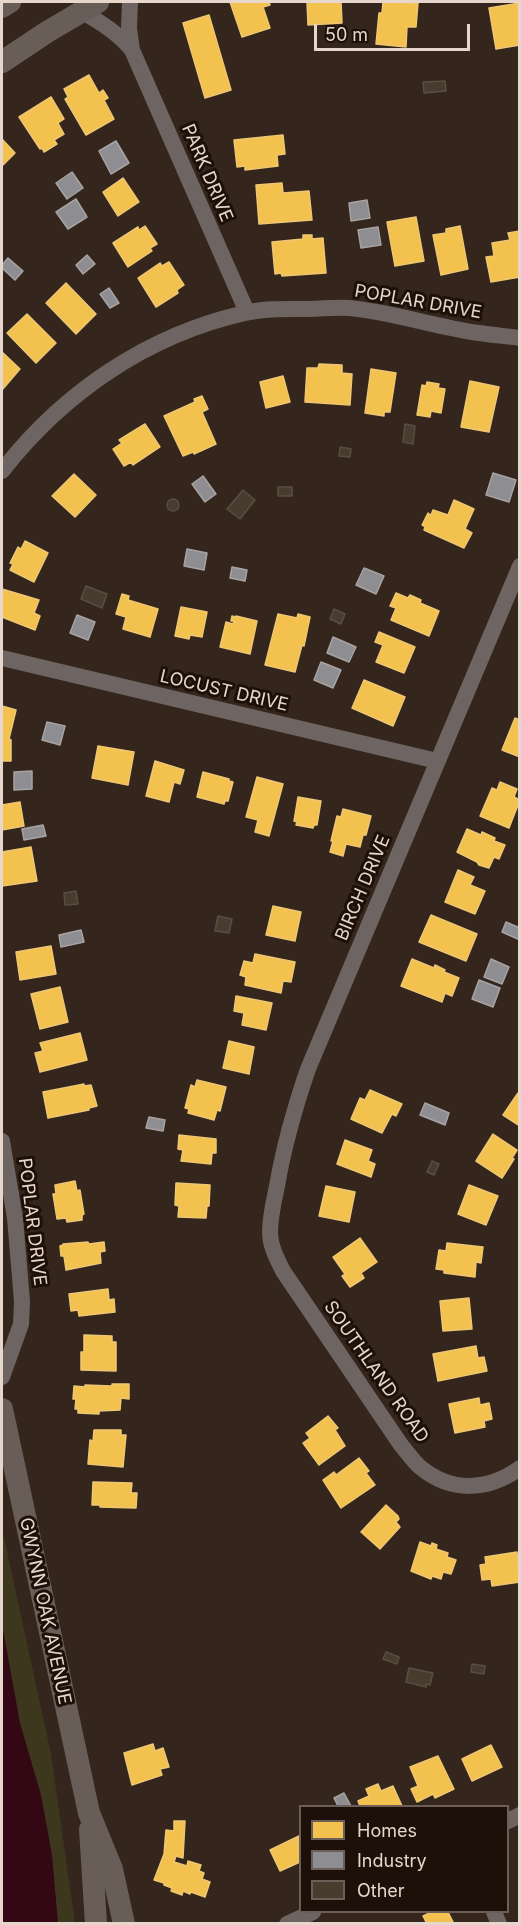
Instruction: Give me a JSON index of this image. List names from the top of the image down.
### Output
{
  "streets": {
    "main road": ["GWYNN OAK AVENUE"],
    "street": [
      "PARK DRIVE",
      "POPLAR DRIVE",
      "LOCUST DRIVE",
      "BIRCH DRIVE",
      "SOUTHLAND ROAD"
    ]
  },
  "crossings": [
    ["PARK DRIVE", "POPLAR DRIVE"],
    ["LOCUST DRIVE", "BIRCH DRIVE"],
    ["BIRCH DRIVE", "SOUTHLAND ROAD"]
  ],
  "legend": ["Homes", "Industry", "Other"],
  "scale_bar": "50 m"
}
